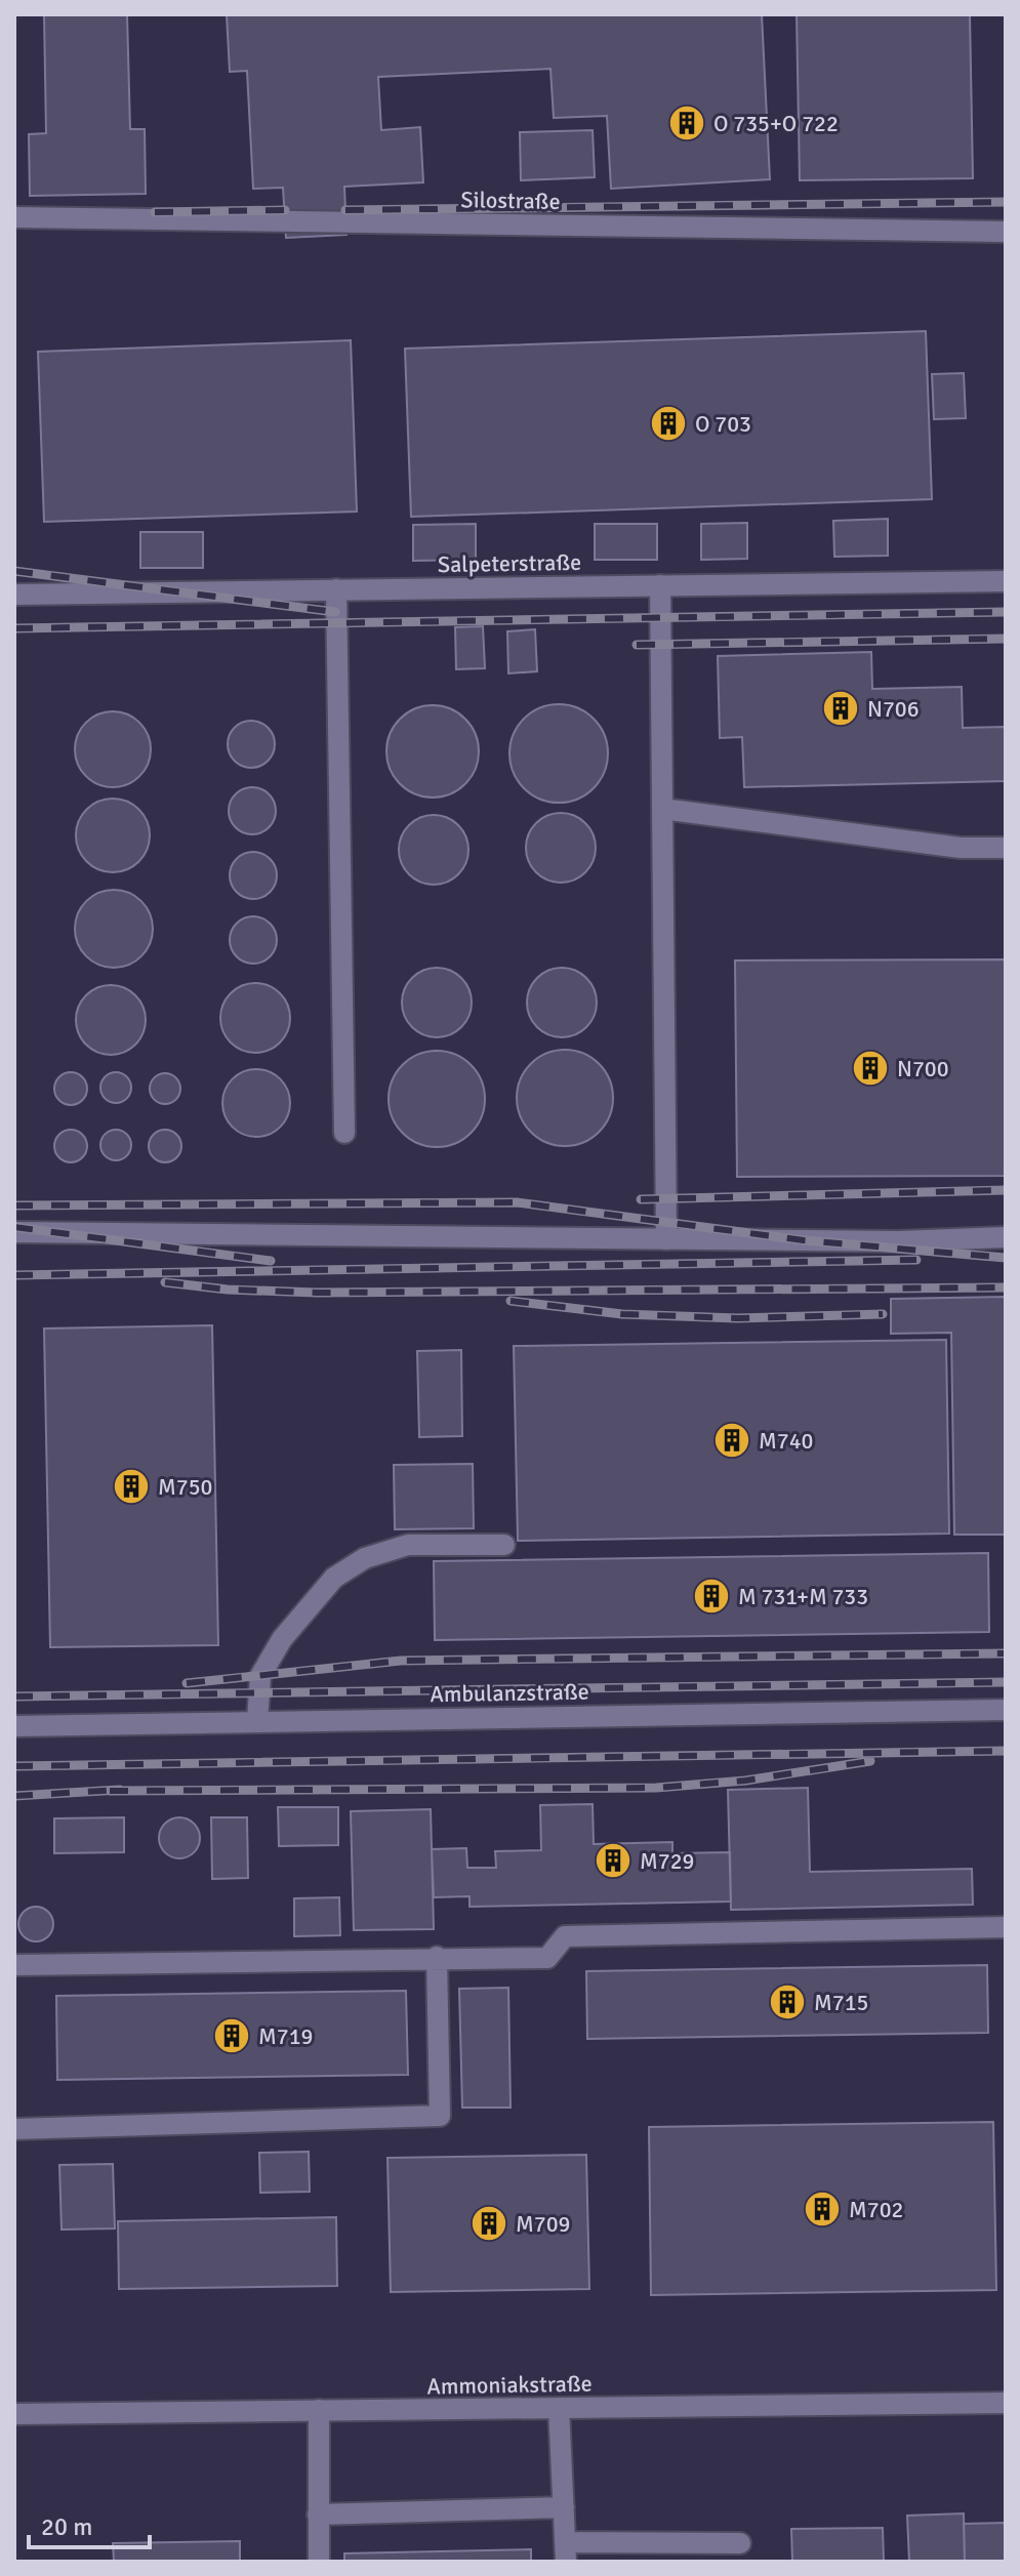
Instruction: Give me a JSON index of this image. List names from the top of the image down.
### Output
{
  "streets": {
    "street": [
      "Silostraße",
      "Salpeterstraße",
      "Ambulanzstraße",
      "Ammoniakstraße"
    ]
  },
  "places": {
    "building": [
      "O 735+O 722",
      "O 703",
      "N706",
      "N700",
      "M740",
      "M750",
      "M 731+M 733",
      "M729",
      "M715",
      "M719",
      "M702",
      "M709"
    ]
  },
  "scale_bar": "20 m"
}
